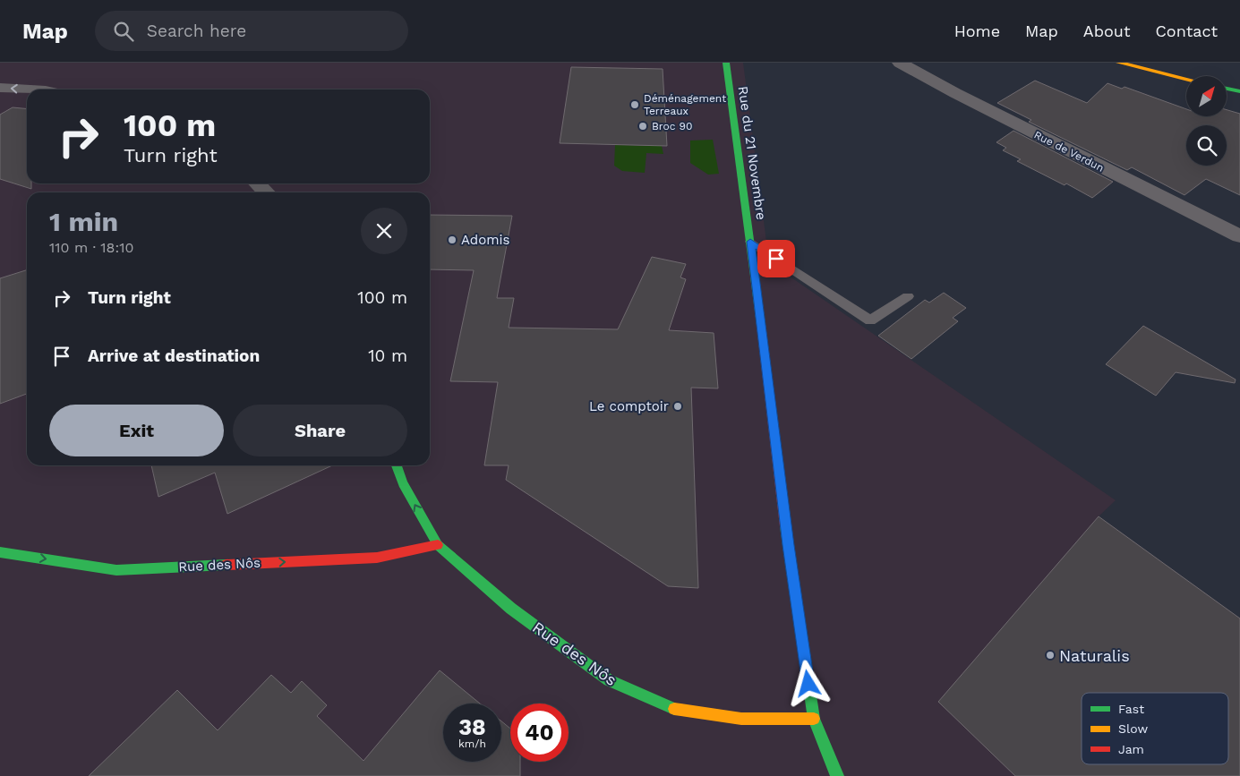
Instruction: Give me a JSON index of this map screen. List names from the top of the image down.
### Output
{
  "streets": {
    "street": ["Rue de Verdun", "Rue du 21 Novembre", "Rue des Nôs"]
  },
  "crossings": [
    ["Rue du 21 Novembre", "Rue des Nôs"]
  ],
  "places": [
    "Déménagement Terreaux",
    "Broc 90",
    "Adomis",
    "Le comptoir",
    "Naturalis"
  ],
  "legend": ["Fast", "Slow", "Jam"],
  "north": "top right",
  "page": {
    "header": "Map",
    "search": "Search here",
    "nav": [
      "Home",
      "Map",
      "About",
      "Contact"
    ],
    "turn": ["100 m", "Turn right"],
    "heading": ["1 min", "110 m · 18:10"],
    "list": [
      {
        "name": "Turn right",
        "value": "100 m"
      },
      {
        "name": "Arrive at destination",
        "value": "10 m"
      }
    ],
    "buttons": ["Exit", "Share"],
    "speed": "38 km/h",
    "limit": "40"
  }
}
